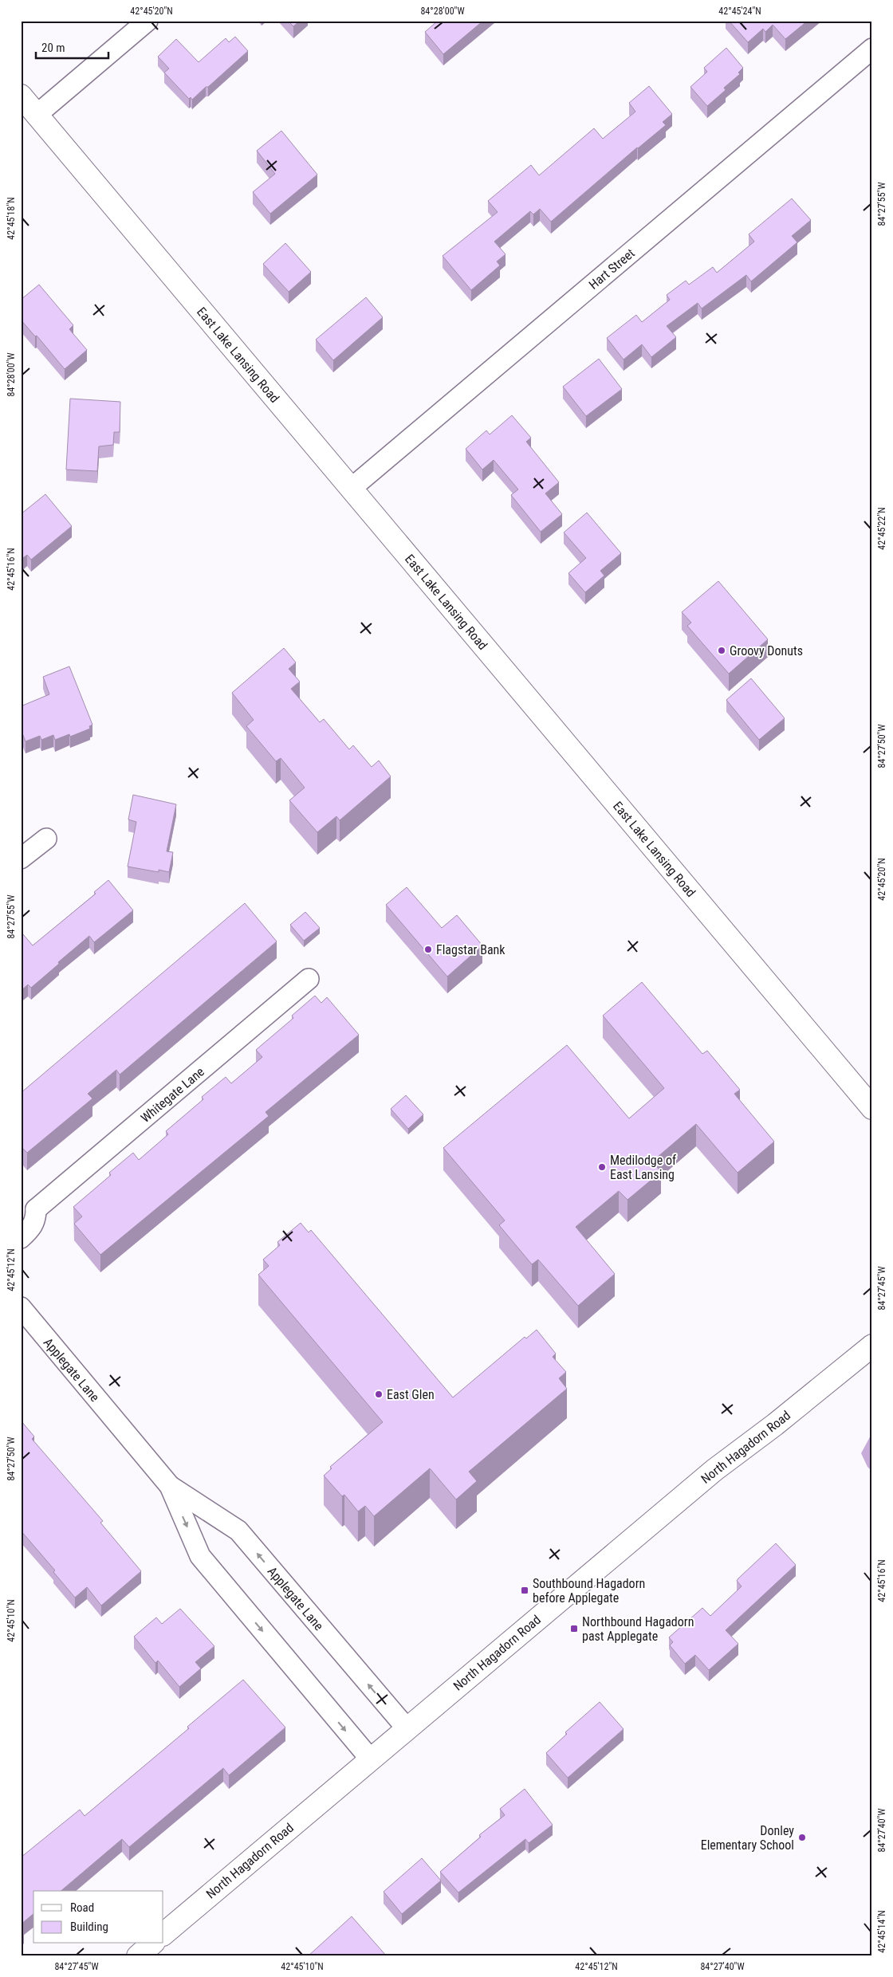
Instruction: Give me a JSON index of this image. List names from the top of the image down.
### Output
{
  "streets": {
    "main road": ["East Lake Lansing Road", "North Hagadorn Road"],
    "street": ["Hart Street", "Whitegate Lane", "Applegate Lane"]
  },
  "crossings": [
    ["Hart Street", "East Lake Lansing Road"],
    ["Applegate Lane", "North Hagadorn Road"]
  ],
  "places": {
    "other": [
      "Groovy Donuts",
      "Flagstar Bank",
      "Medilodge of East Lansing",
      "East Glen",
      "Donley Elementary School"
    ],
    "transit": ["Southbound Hagadorn before Applegate", "Northbound Hagadorn past Applegate"]
  },
  "legend": ["Road", "Building"],
  "scale_bar": "20 m",
  "coordinates": [
    "42°45'20\"N",
    "84°28'00\"W",
    "42°45'24\"N",
    "84°27'55\"W",
    "42°45'18\"N",
    "42°45'22\"N",
    "42°45'16\"N",
    "84°27'50\"W",
    "42°45'12\"N",
    "84°27'45\"W",
    "42°45'10\"N",
    "84°27'40\"W",
    "42°45'14\"N"
  ]
}
